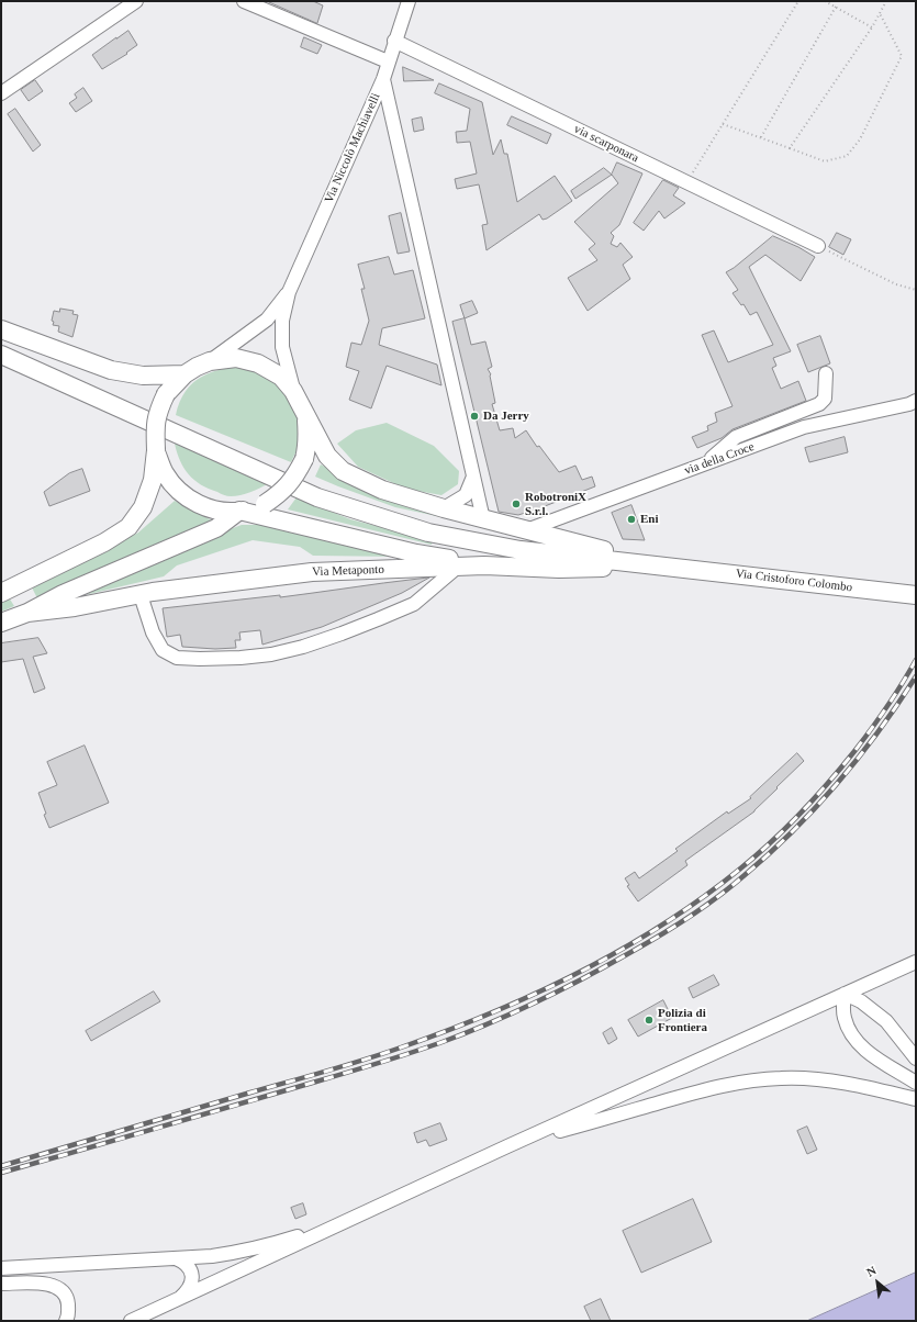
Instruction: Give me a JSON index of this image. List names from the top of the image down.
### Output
{
  "streets": {
    "main road": ["Via Metaponto", "Via Cristoforo Colombo"],
    "street": ["via scarponara", "Via Niccolò Machiavelli", "via della Croce"]
  },
  "crossings": [
    ["via scarponara", "Via Niccolò Machiavelli"],
    ["Via Metaponto", "Via Cristoforo Colombo"]
  ],
  "places": [
    "Da Jerry",
    "RobotroniX S.r.l.",
    "Eni",
    "Polizia di Frontiera"
  ],
  "north": "top left"
}
